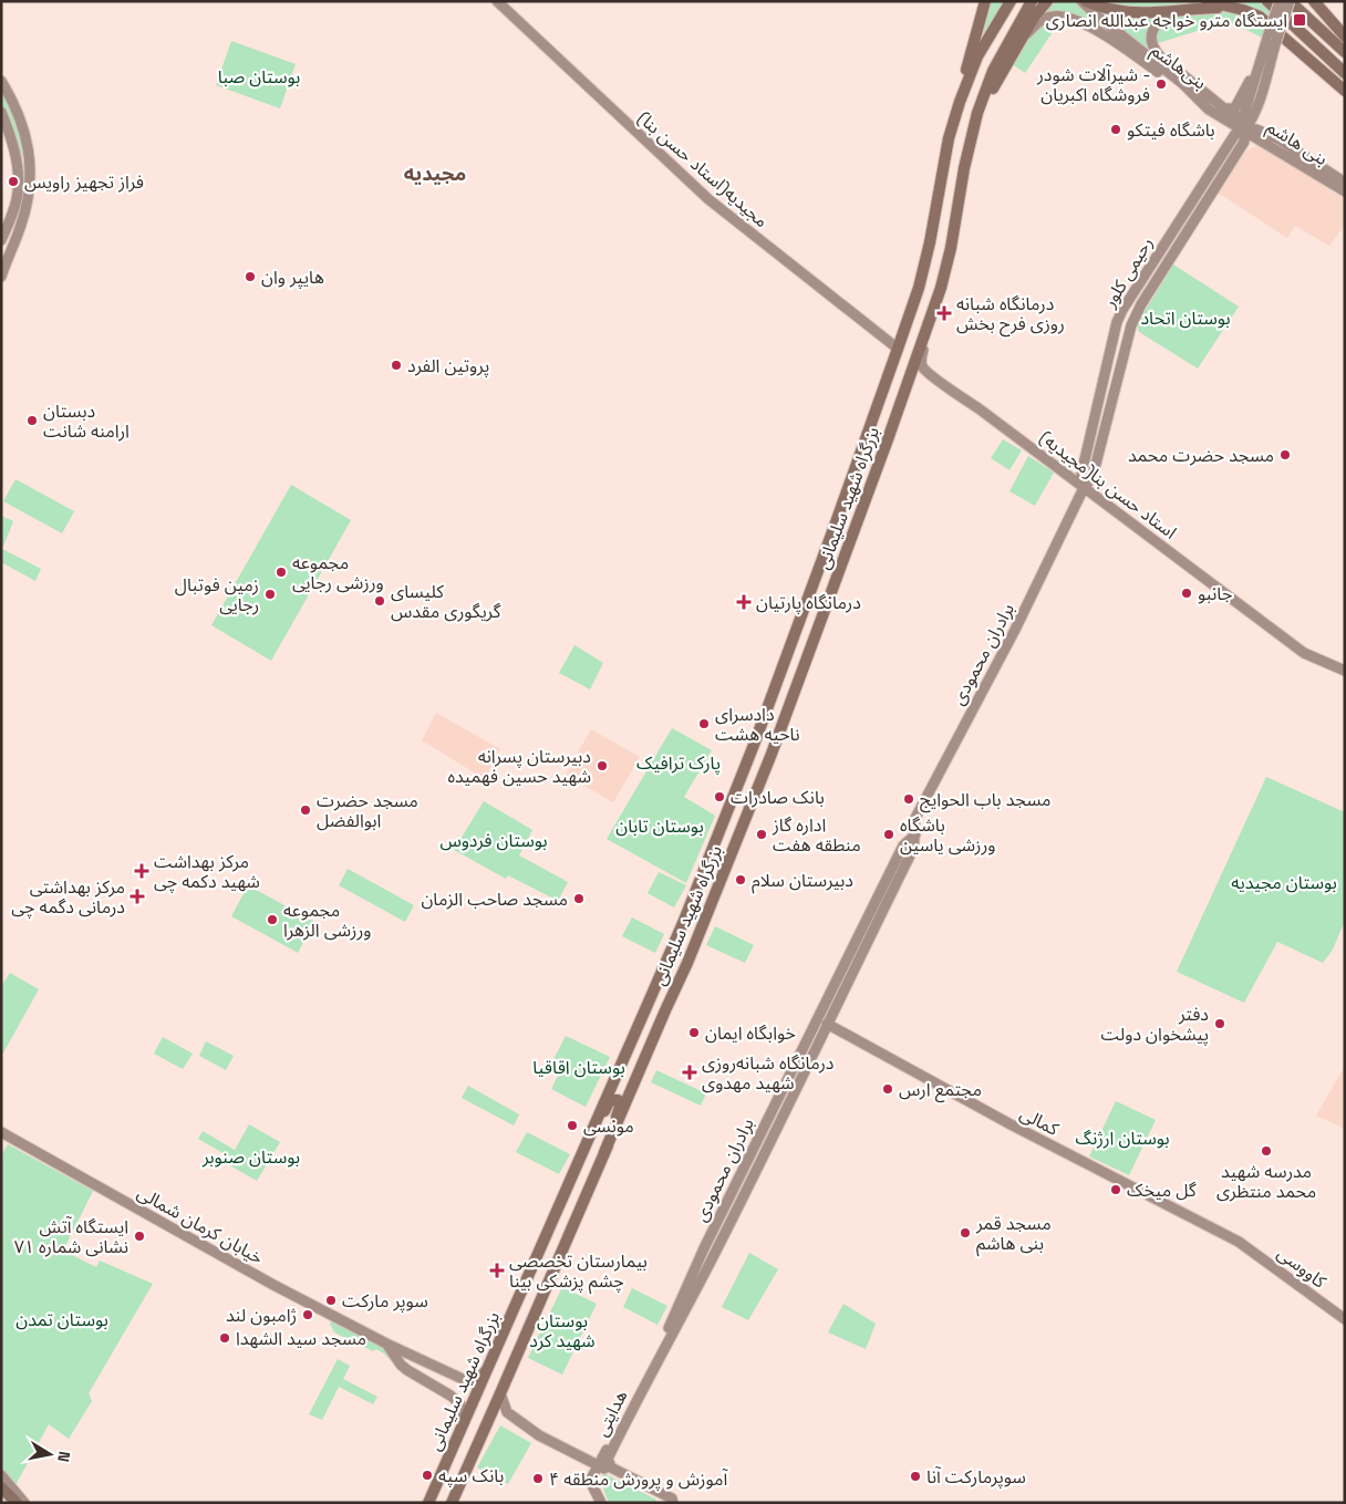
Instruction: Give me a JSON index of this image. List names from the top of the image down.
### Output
{
  "streets": {
    "highway": ["بزرگراه شهید سلیمانی"],
    "main road": [
      "بنی‌هاشم",
      "بنی هاشم",
      "مجیدیه(استاد حسن بنا)",
      "رحیمی کلور",
      "استاد حسن بنا(مجیدیه)",
      "برادران محمودی",
      "کمالی",
      "خیابان کرمان شمالی",
      "کاووسی",
      "هدایتی"
    ]
  },
  "crossings": [
    ["بنی هاشم", "رحیمی کلور"],
    ["بنی هاشم", "برادران محمودی"],
    ["مجیدیه(استاد حسن بنا)", "بزرگراه شهید سلیمانی"],
    ["رحیمی کلور", "استاد حسن بنا(مجیدیه)"],
    ["رحیمی کلور", "برادران محمودی"],
    ["استاد حسن بنا(مجیدیه)", "بزرگراه شهید سلیمانی"],
    ["استاد حسن بنا(مجیدیه)", "برادران محمودی"],
    ["بزرگراه شهید سلیمانی", "خیابان کرمان شمالی"],
    ["برادران محمودی", "کمالی"],
    ["برادران محمودی", "هدایتی"],
    ["کمالی", "کاووسی"]
  ],
  "districts": ["مجیدیه"],
  "parks": [
    "بوستان صبا",
    "بوستان اتحاد",
    "پارک ترافیک",
    "بوستان تابان",
    "بوستان فردوس",
    "بوستان مجیدیه",
    "بوستان اقاقیا",
    "بوستان ارژنگ",
    "بوستان صنوبر",
    "بوستان تمدن",
    "بوستان شهید کرد"
  ],
  "places": {
    "transit": ["ایستگاه مترو خواجه عبدالله انصاری"],
    "other": [
      "شیرآلات شودر - فروشگاه اکبریان",
      "باشگاه فیتکو",
      "فراز تجهیز راویس",
      "هایپر وان",
      "پروتین الفرد",
      "دبستان ارامنه شانت",
      "مسجد حضرت محمد",
      "مجموعه ورزشی رجایی",
      "جانبو",
      "زمین فوتبال رجایی",
      "کلیسای گریگوری مقدس",
      "دادسرای ناحیه هشت",
      "دبیرستان پسرانه شهید حسین فهمیده",
      "بانک صادرات",
      "مسجد باب الحوایج",
      "مسجد حضرت ابوالفضل",
      "اداره گاز منطقه هفت",
      "باشگاه ورزشی یاسین",
      "دبیرستان سلام",
      "مسجد صاحب الزمان",
      "مجموعه ورزشی الزهرا",
      "دفتر پیشخوان دولت",
      "خوابگاه ایمان",
      "مجتمع ارس",
      "مونسی",
      "مدرسه شهید محمد منتظری",
      "گل میخک",
      "مسجد قمر بنی هاشم",
      "ایستگاه آتش نشانی شماره ۷۱",
      "سوپر مارکت",
      "ژامبون لند",
      "مسجد سید الشهدا",
      "بانک سپه",
      "سوپرمارکت آنا",
      "آموزش و پرورش منطقه ۴"
    ],
    "health": [
      "درمانگاه شبانه روزی فرح بخش",
      "درمانگاه پارتیان",
      "مرکز بهداشت شهید دکمه چی",
      "مرکز بهداشتی درمانی دگمه چی",
      "درمانگاه شبانه‌روزی شهید مهدوی",
      "بیمارستان تخصصی چشم پزشکی بینا"
    ]
  },
  "north": "right"
}
